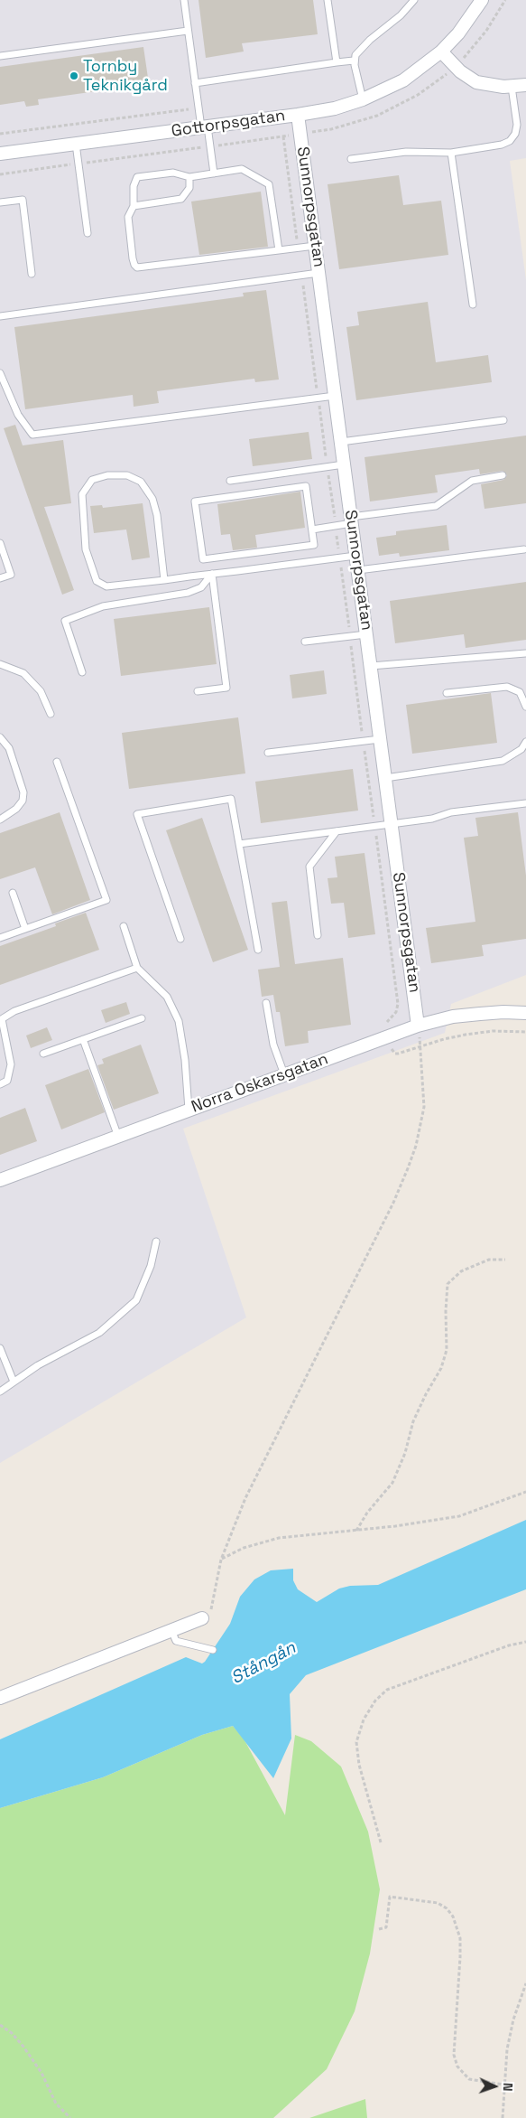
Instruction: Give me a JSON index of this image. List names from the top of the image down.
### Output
{
  "streets": {
    "street": ["Gottorpsgatan", "Sunnorpsgatan", "Norra Oskarsgatan"]
  },
  "crossings": [
    ["Gottorpsgatan", "Sunnorpsgatan"],
    ["Sunnorpsgatan", "Norra Oskarsgatan"]
  ],
  "water": ["Stångån"],
  "places": ["Tornby Teknikgård"],
  "north": "right"
}
